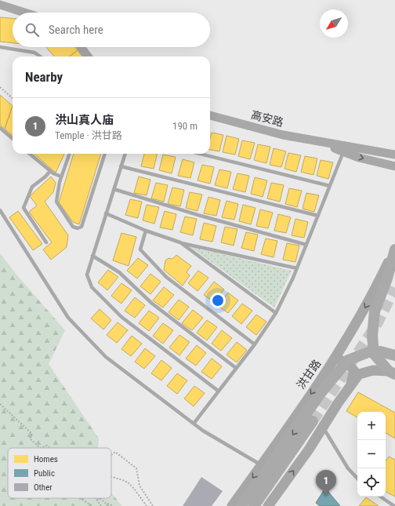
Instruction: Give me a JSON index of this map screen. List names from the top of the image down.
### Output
{
  "streets": {
    "main road": ["洪甘路"],
    "street": ["高安路"]
  },
  "legend": ["Homes", "Public", "Other"],
  "north": "bottom left",
  "page": {
    "search": "Search here",
    "heading": "Nearby",
    "list": [
      {
        "mark": "1",
        "name": "洪山真人庙",
        "note": "Temple · 洪甘路",
        "value": "190 m"
      }
    ],
    "map_buttons": ["+", "−"],
    "pins": "1"
  }
}
